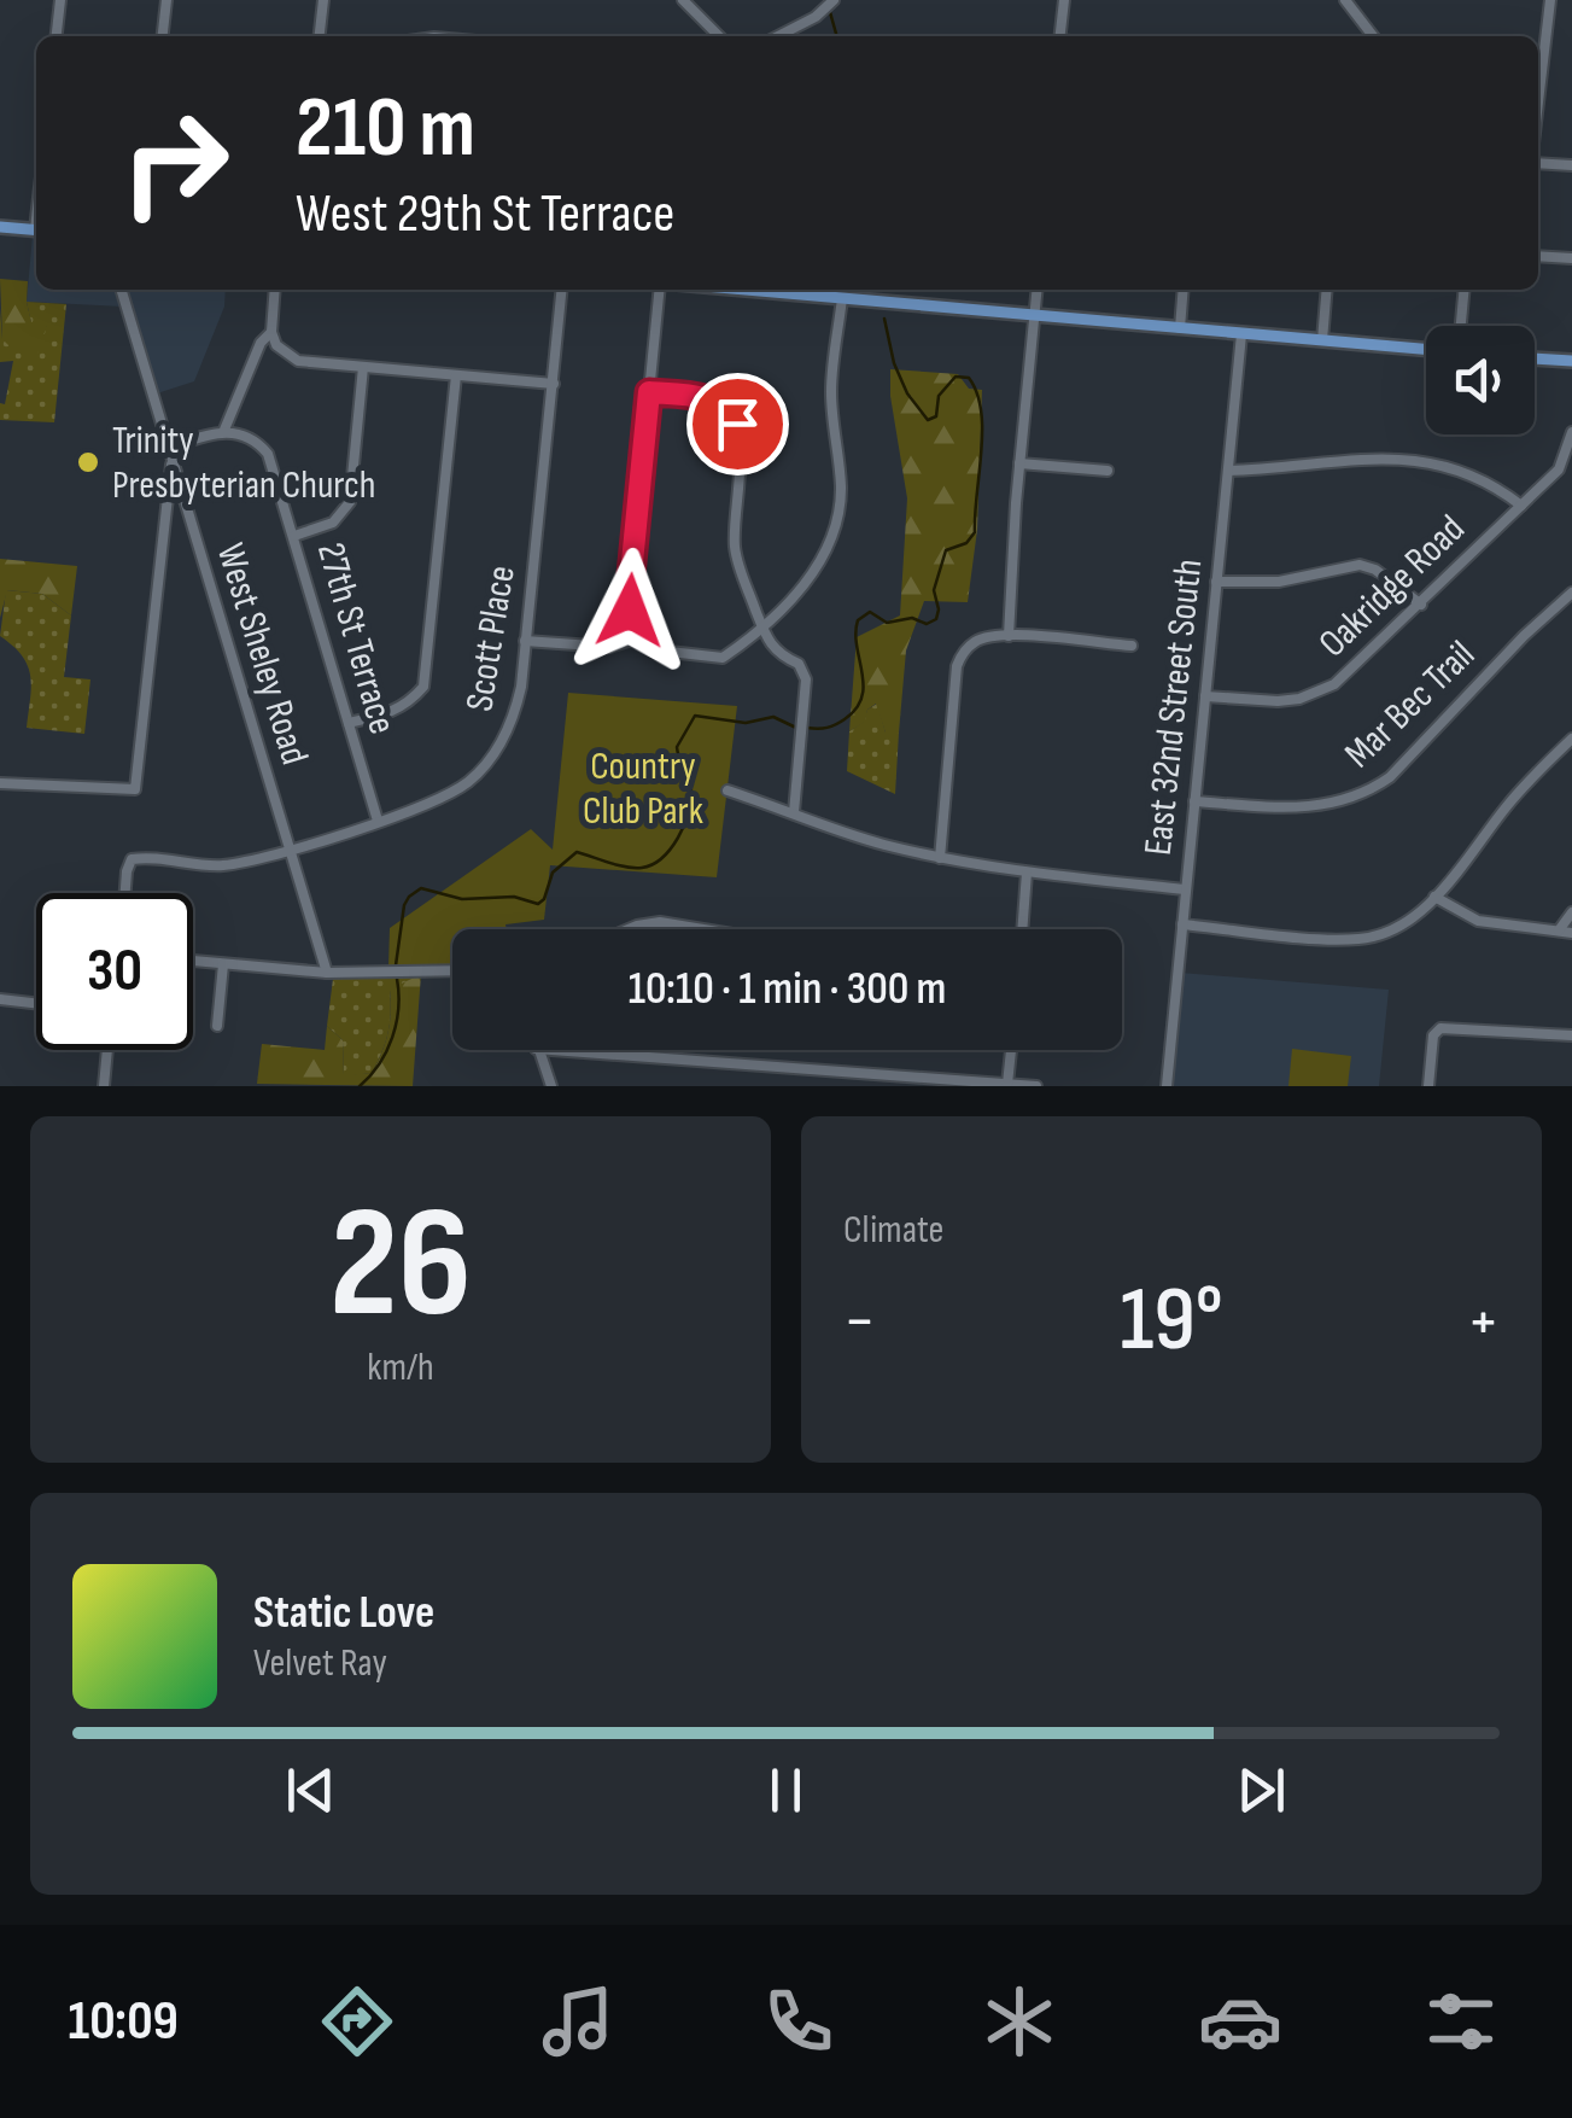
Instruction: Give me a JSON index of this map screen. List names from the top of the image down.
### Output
{
  "streets": {
    "street": [
      "Oakridge Road",
      "27th St Terrace",
      "Scott Place",
      "West Sheley Road",
      "Mar Bec Trail",
      "East 32nd Street South"
    ]
  },
  "crossings": [
    ["Oakridge Road", "East 32nd Street South"],
    ["27th St Terrace", "Scott Place"],
    ["Scott Place", "West Sheley Road"],
    ["Mar Bec Trail", "East 32nd Street South"]
  ],
  "parks": ["Country Club Park"],
  "places": ["Trinity Presbyterian Church"],
  "page": {
    "turn": ["210 m", "West 29th St Terrace"],
    "limit": "30",
    "trip": "10:10 · 1 min · 300 m",
    "tile": [
      ["26", "km/h"],
      "Climate"
    ],
    "heat": ["−", "19°", "+"],
    "song": ["Static Love", "Velvet Ray"],
    "tabs": "10:09"
  }
}
